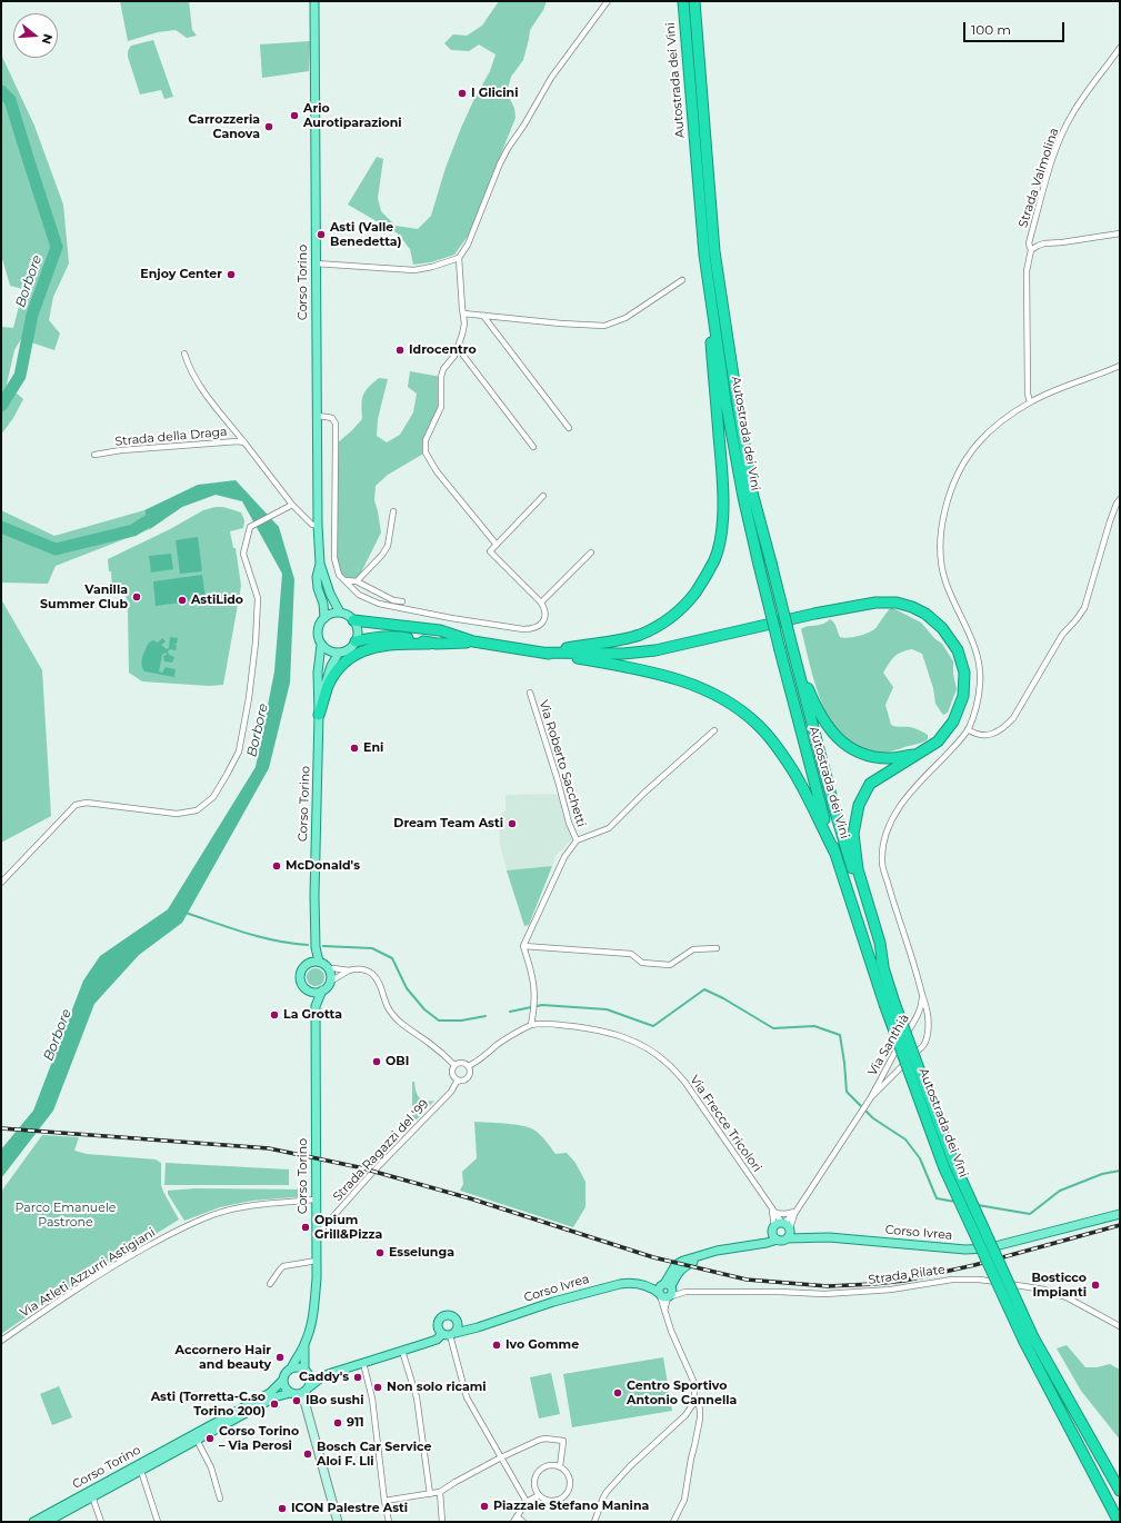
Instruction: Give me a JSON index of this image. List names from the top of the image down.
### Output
{
  "streets": {
    "highway": ["Autostrada dei Vini"],
    "main road": ["Corso Torino", "Corso Ivrea"],
    "street": [
      "Strada Valmolina",
      "Strada della Draga",
      "Via Roberto Sacchetti",
      "Via Santhià",
      "Via Frecce Tricolori",
      "Strada Ragazzi del '99",
      "Via Atleti Azzurri Astigiani",
      "Strada Rilate"
    ]
  },
  "crossings": [
    ["Corso Torino", "Strada della Draga"],
    ["Corso Torino", "Strada Ragazzi del '99"],
    ["Corso Torino", "Via Atleti Azzurri Astigiani"],
    ["Via Santhià", "Via Frecce Tricolori"],
    ["Via Santhià", "Corso Ivrea"],
    ["Via Frecce Tricolori", "Corso Ivrea"],
    ["Corso Ivrea", "Strada Rilate"]
  ],
  "water": ["Borbore"],
  "parks": ["Parco Emanuele Pastrone"],
  "places": [
    "I Glicini",
    "Ario Aurotiparazioni",
    "Carrozzeria Canova",
    "Asti (Valle Benedetta)",
    "Enjoy Center",
    "Idrocentro",
    "Vanilla Summer Club",
    "AstiLido",
    "Eni",
    "Dream Team Asti",
    "McDonald's",
    "La Grotta",
    "OBI",
    "Opium Grill&Pizza",
    "Esselunga",
    "Bosticco Impianti",
    "Ivo Gomme",
    "Accornero Hair and beauty",
    "Caddy's",
    "Non solo ricami",
    "Centro Sportivo Antonio Cannella",
    "IBo sushi",
    "Asti (Torretta-C.so Torino 200)",
    "911",
    "Corso Torino – Via Perosi",
    "Bosch Car Service Aloi F. Lli",
    "Piazzale Stefano Manina",
    "ICON Palestre Asti"
  ],
  "scale_bar": "100 m",
  "north": "right"
}
